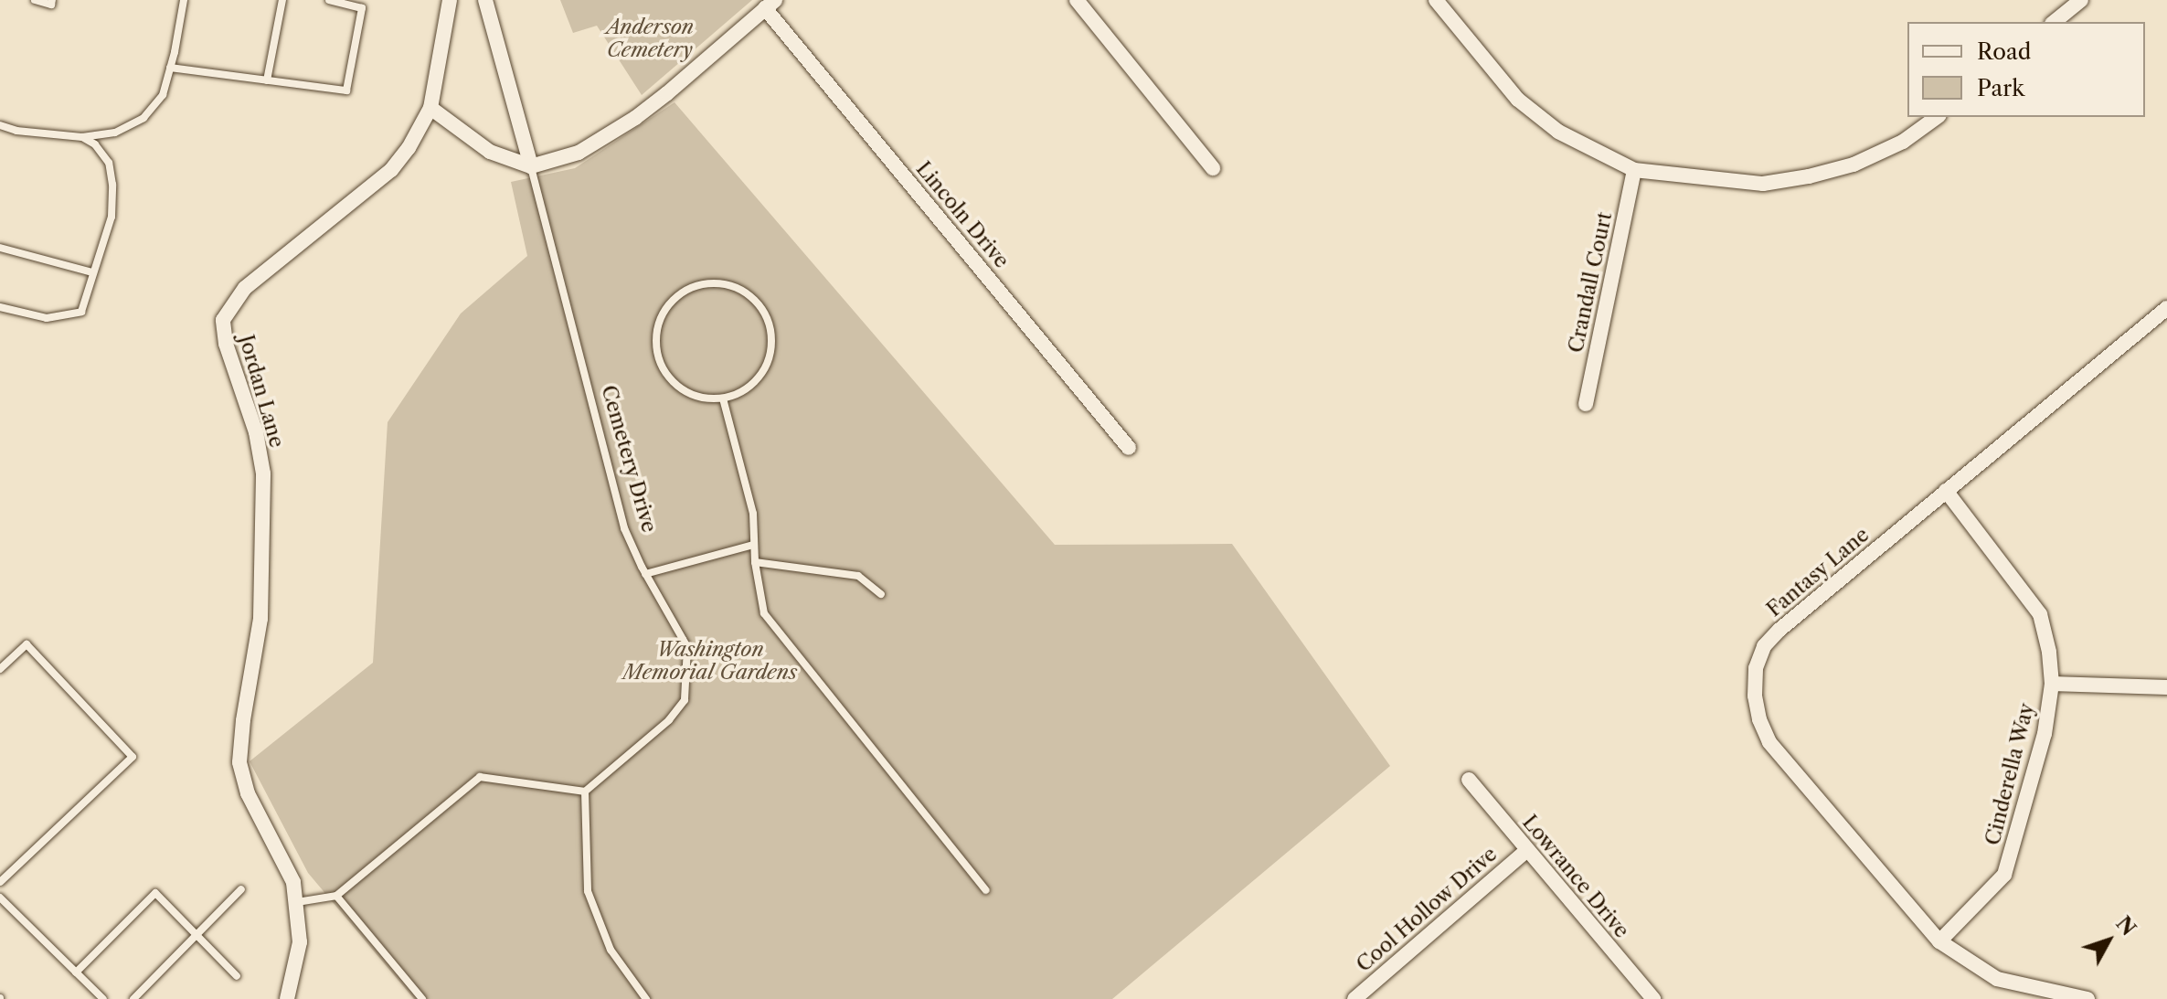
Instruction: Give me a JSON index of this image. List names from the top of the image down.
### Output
{
  "streets": {
    "street": [
      "Lincoln Drive",
      "Crandall Court",
      "Jordan Lane",
      "Cemetery Drive",
      "Fantasy Lane",
      "Cinderella Way",
      "Lowrance Drive",
      "Cool Hollow Drive"
    ]
  },
  "crossings": [
    ["Fantasy Lane", "Cinderella Way"],
    ["Lowrance Drive", "Cool Hollow Drive"]
  ],
  "parks": ["Anderson Cemetery", "Washington Memorial Gardens"],
  "legend": ["Road", "Park"],
  "north": "top right"
}
